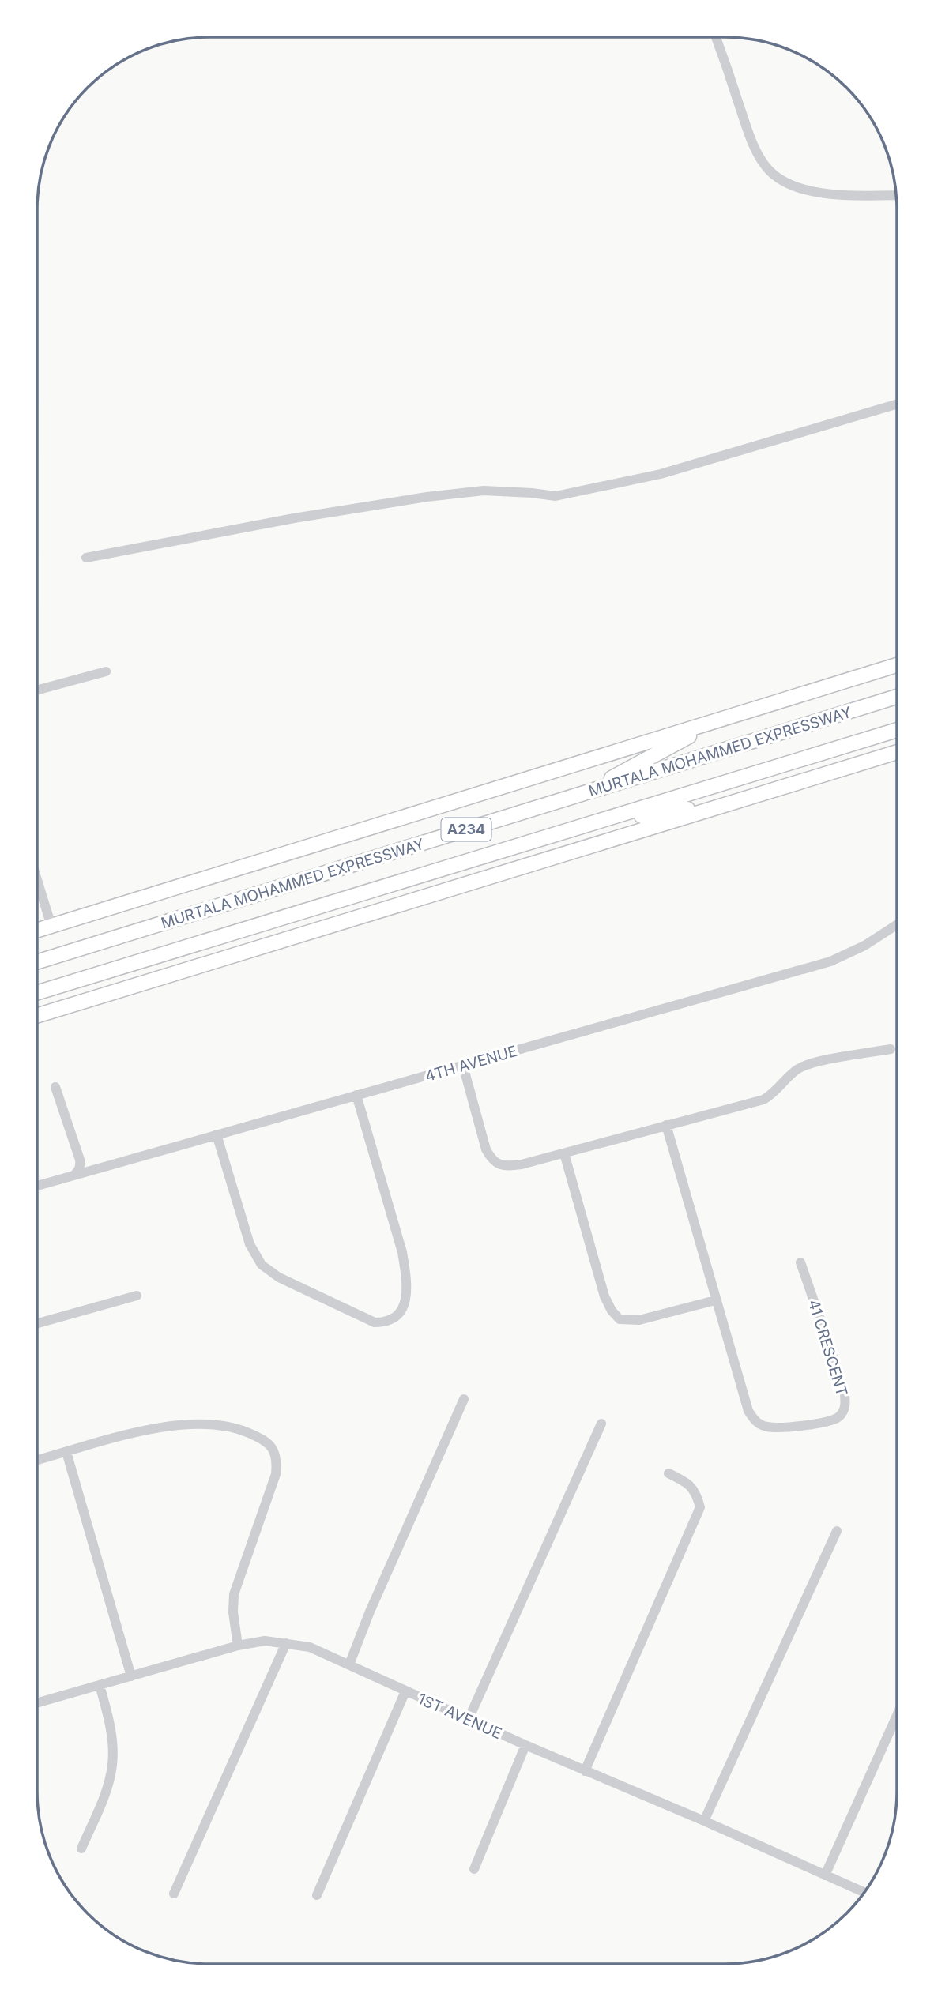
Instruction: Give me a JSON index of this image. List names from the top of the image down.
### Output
{
  "streets": {
    "highway": ["MURTALA MOHAMMED EXPRESSWAY", "A234"],
    "street": ["4TH AVENUE", "41 CRESCENT", "1ST AVENUE"]
  }
}
